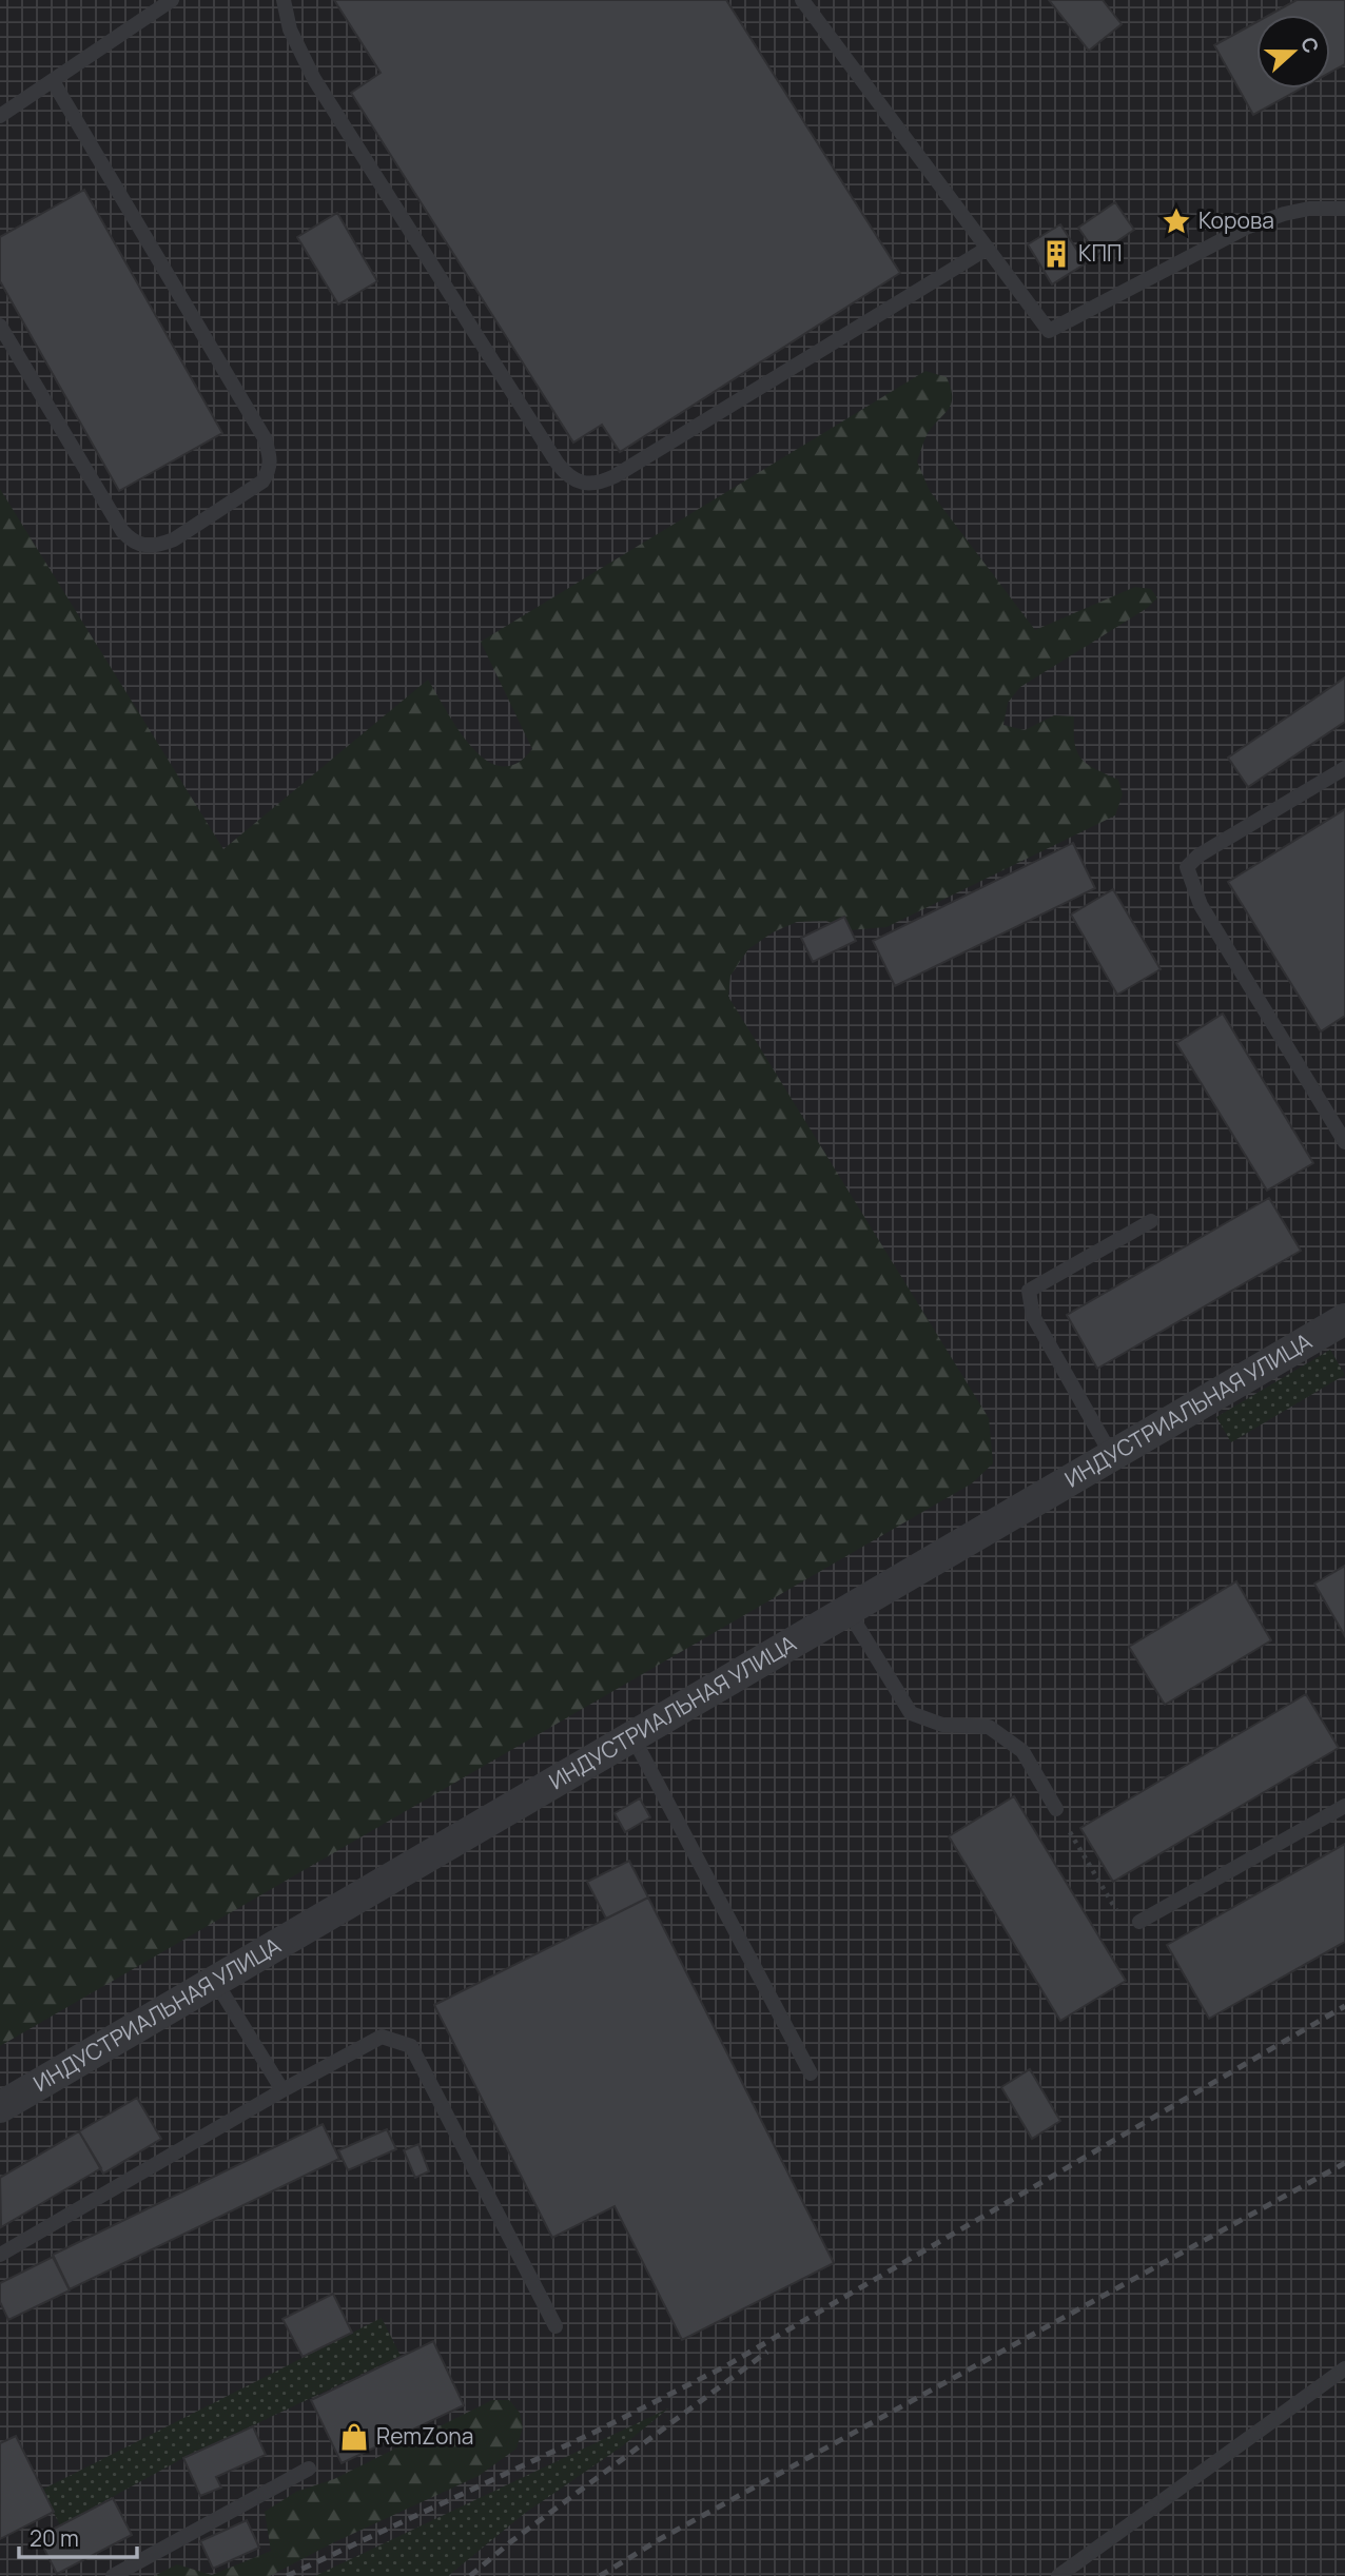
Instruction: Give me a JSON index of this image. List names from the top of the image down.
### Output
{
  "streets": {
    "street": ["ИНДУСТРИАЛЬНАЯ УЛИЦА"]
  },
  "places": {
    "place": ["Корова"],
    "building": ["КПП"],
    "shop": ["RemZona"]
  },
  "scale_bar": "20 m",
  "north": "right"
}
